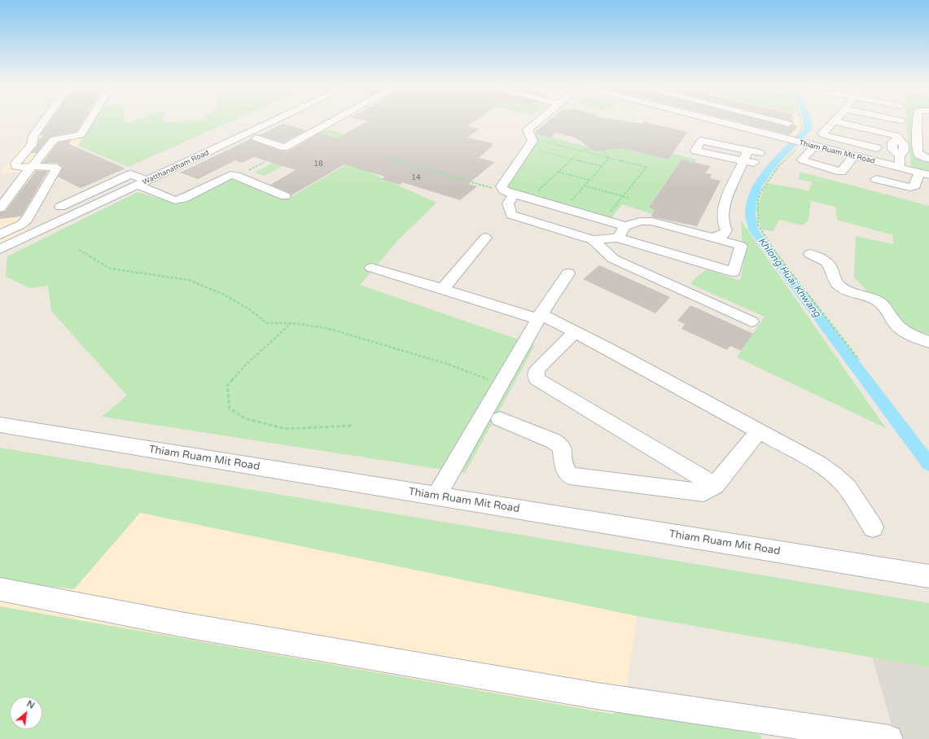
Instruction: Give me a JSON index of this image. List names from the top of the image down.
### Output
{
  "streets": {
    "street": ["Thiam Ruam Mit Road", "Watthanatham Road"]
  },
  "water": ["Khlong Huai Khwang"],
  "house_numbers": ["18", "14"],
  "north": "top right"
}
